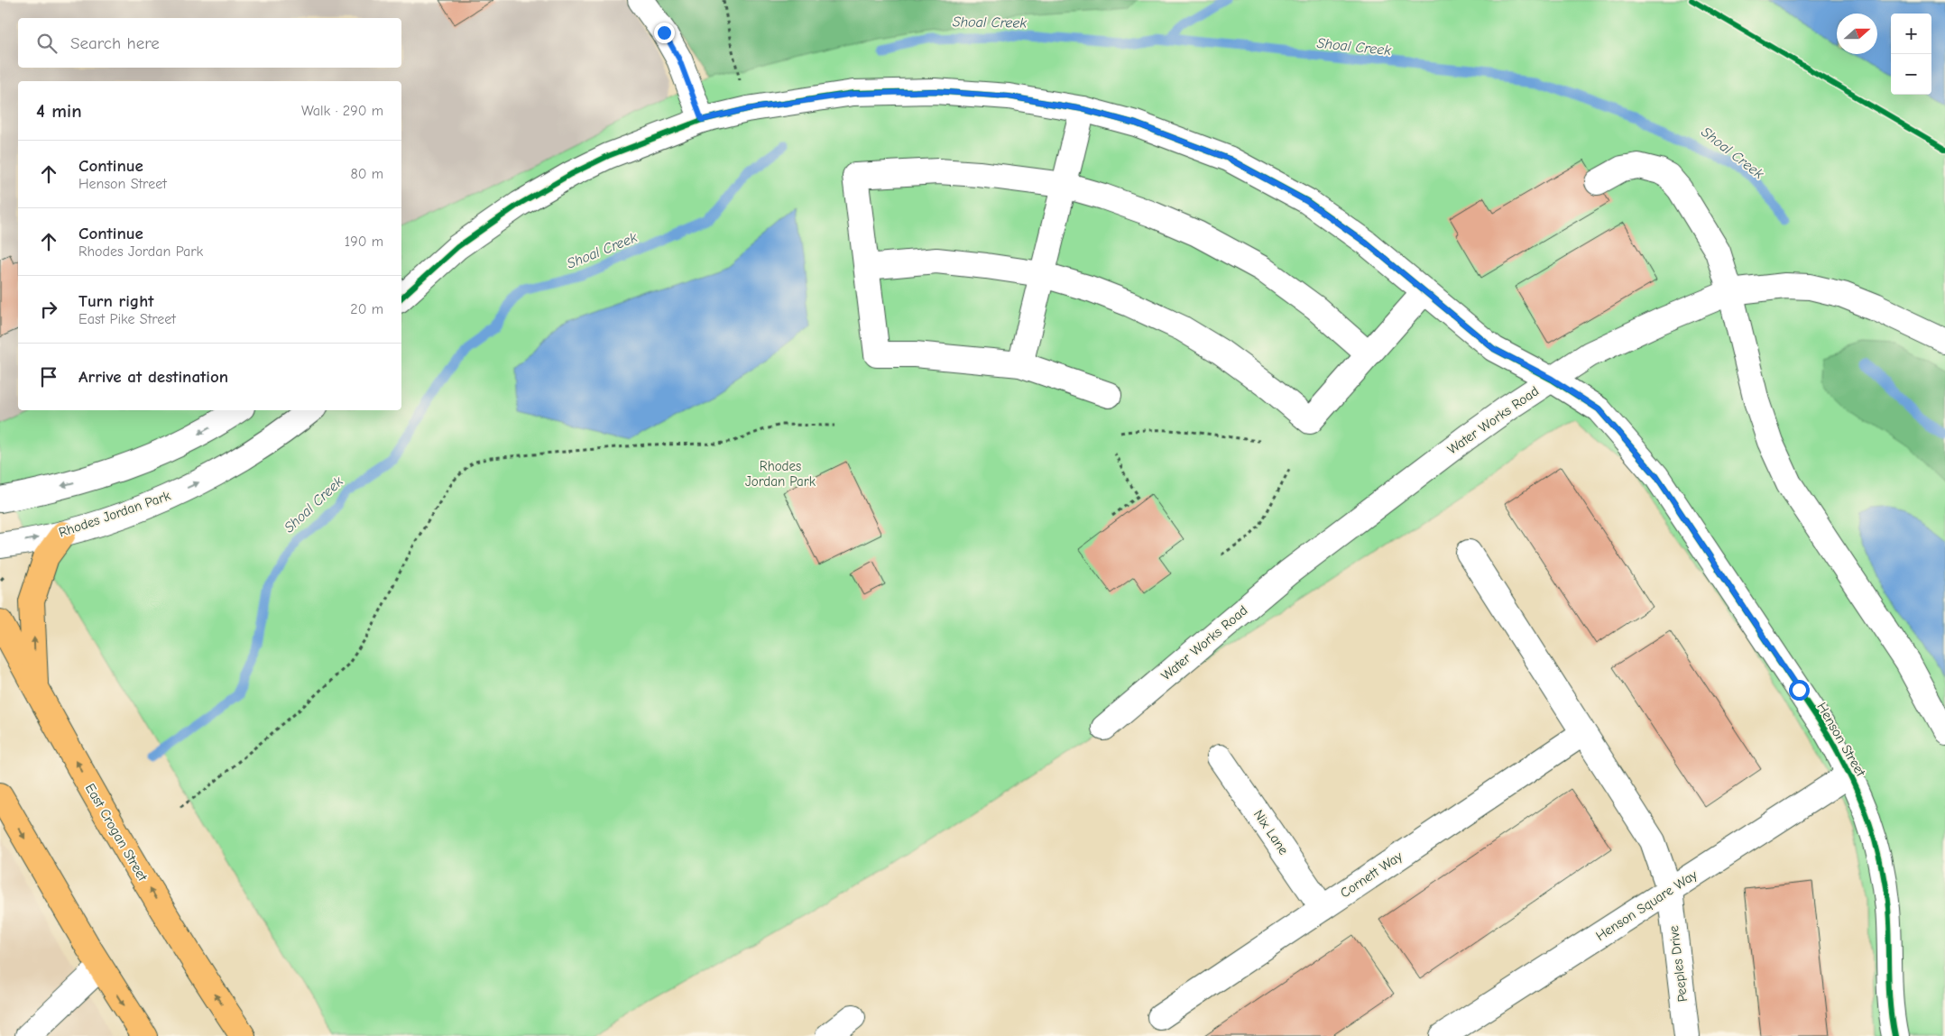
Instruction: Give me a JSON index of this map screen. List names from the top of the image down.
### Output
{
  "streets": {
    "main road": ["East Crogan Street"],
    "street": [
      "Water Works Road",
      "Rhodes Jordan Park",
      "Henson Street",
      "Nix Lane",
      "Cornett Way",
      "Henson Square Way",
      "Peeples Drive"
    ]
  },
  "crossings": [
    ["Water Works Road", "Henson Street"],
    ["Henson Street", "Henson Square Way"],
    ["Nix Lane", "Cornett Way"],
    ["Cornett Way", "Peeples Drive"],
    ["Henson Square Way", "Peeples Drive"]
  ],
  "water": ["Shoal Creek"],
  "parks": ["Rhodes Jordan Park"],
  "north": "right",
  "page": {
    "map_buttons": ["+", "−"],
    "search": "Search here",
    "heading": ["4 min", "Walk · 290 m"],
    "list": [
      ["Continue", "Henson Street", "80 m"],
      ["Continue", "Rhodes Jordan Park", "190 m"],
      ["Turn right", "East Pike Street", "20 m"],
      "Arrive at destination"
    ]
  }
}
